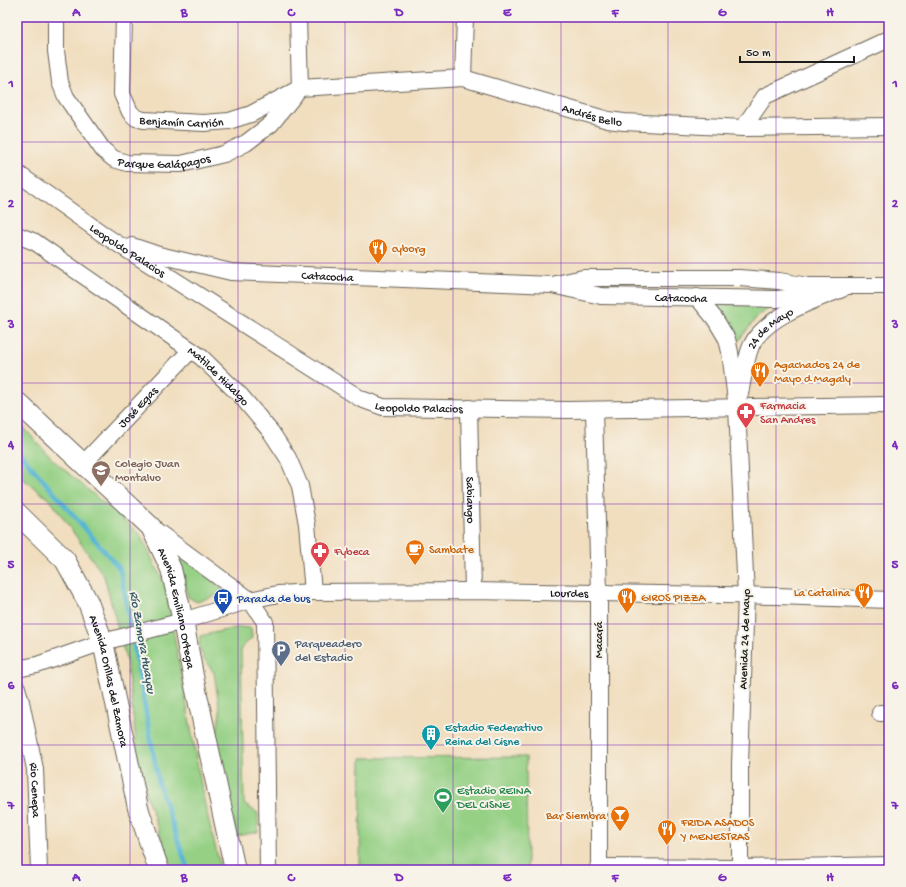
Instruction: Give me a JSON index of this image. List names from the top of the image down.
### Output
{
  "streets": {
    "main road": ["Avenida Emiliano Ortega", "Avenida Orillas del Zamora"],
    "street": [
      "Andrés Bello",
      "Benjamín Carrión",
      "Parque Galápagos",
      "Leopoldo Palacios",
      "Catacocha",
      "24 de Mayo",
      "Matilde Hidalgo",
      "José Egas",
      "Sabiango",
      "Lourdes",
      "Avenida 24 de Mayo",
      "Macará",
      "Rio Cenepa"
    ]
  },
  "crossings": [
    ["Andrés Bello", "Benjamín Carrión"],
    ["Andrés Bello", "Parque Galápagos"],
    ["Benjamín Carrión", "Parque Galápagos"],
    ["Leopoldo Palacios", "Catacocha"],
    ["Leopoldo Palacios", "24 de Mayo"],
    ["Leopoldo Palacios", "Sabiango"],
    ["Leopoldo Palacios", "Avenida 24 de Mayo"],
    ["Leopoldo Palacios", "Macará"],
    ["Catacocha", "24 de Mayo"],
    ["24 de Mayo", "Avenida 24 de Mayo"],
    ["Matilde Hidalgo", "José Egas"],
    ["Matilde Hidalgo", "Lourdes"],
    ["José Egas", "Avenida Emiliano Ortega"],
    ["Sabiango", "Lourdes"],
    ["Lourdes", "Avenida Emiliano Ortega"],
    ["Lourdes", "Avenida 24 de Mayo"],
    ["Lourdes", "Macará"],
    ["Lourdes", "Avenida Orillas del Zamora"]
  ],
  "water": ["Río Zamora Huaycu"],
  "places": {
    "restaurant": [
      "cyborg",
      "Agachados 24 de Mayo d Magaly",
      "La Catalina",
      "GIROS PIZZA",
      "FRIDA ASADOS Y MENESTRAS"
    ],
    "pharmacy": ["Farmacia San Andres", "Fybeca"],
    "school or university": ["Colegio Juan Montalvo"],
    "cafe": ["Sambate"],
    "bus stop": ["Parada de bus"],
    "parking": ["Parqueadero del Estadio"],
    "building": ["Estadio Federativo Reina del Cisne"],
    "sports": ["Estadio REINA DEL CISNE"],
    "bar": ["Bar Siembra"]
  },
  "scale_bar": "50 m",
  "grid": {
    "columns": [
      "A",
      "B",
      "C",
      "D",
      "E",
      "F",
      "G",
      "H"
    ],
    "rows": [
      "1",
      "2",
      "3",
      "4",
      "5",
      "6",
      "7"
    ]
  }
}
